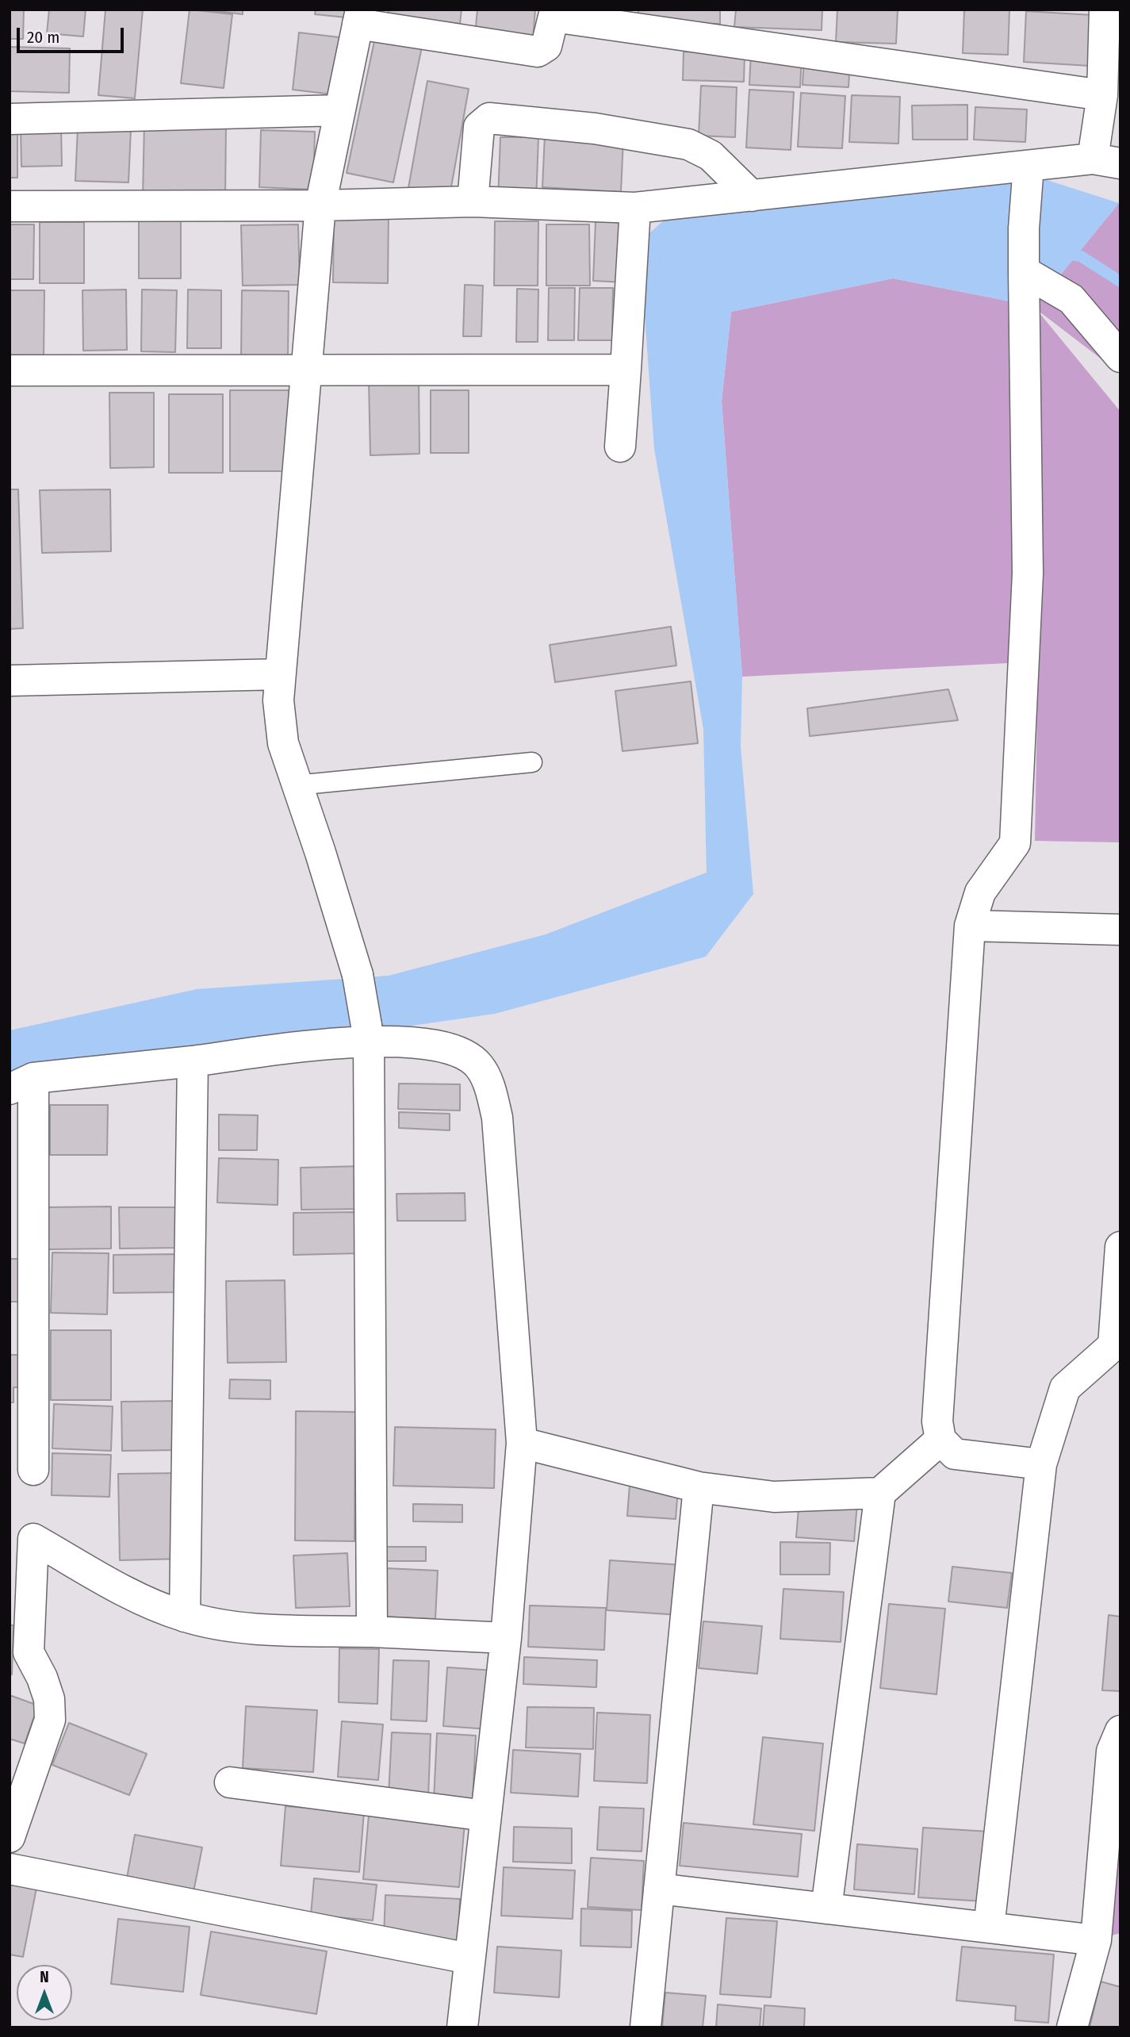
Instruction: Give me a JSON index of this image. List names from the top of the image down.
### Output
{
  "scale_bar": "20 m",
  "north": "top"
}
